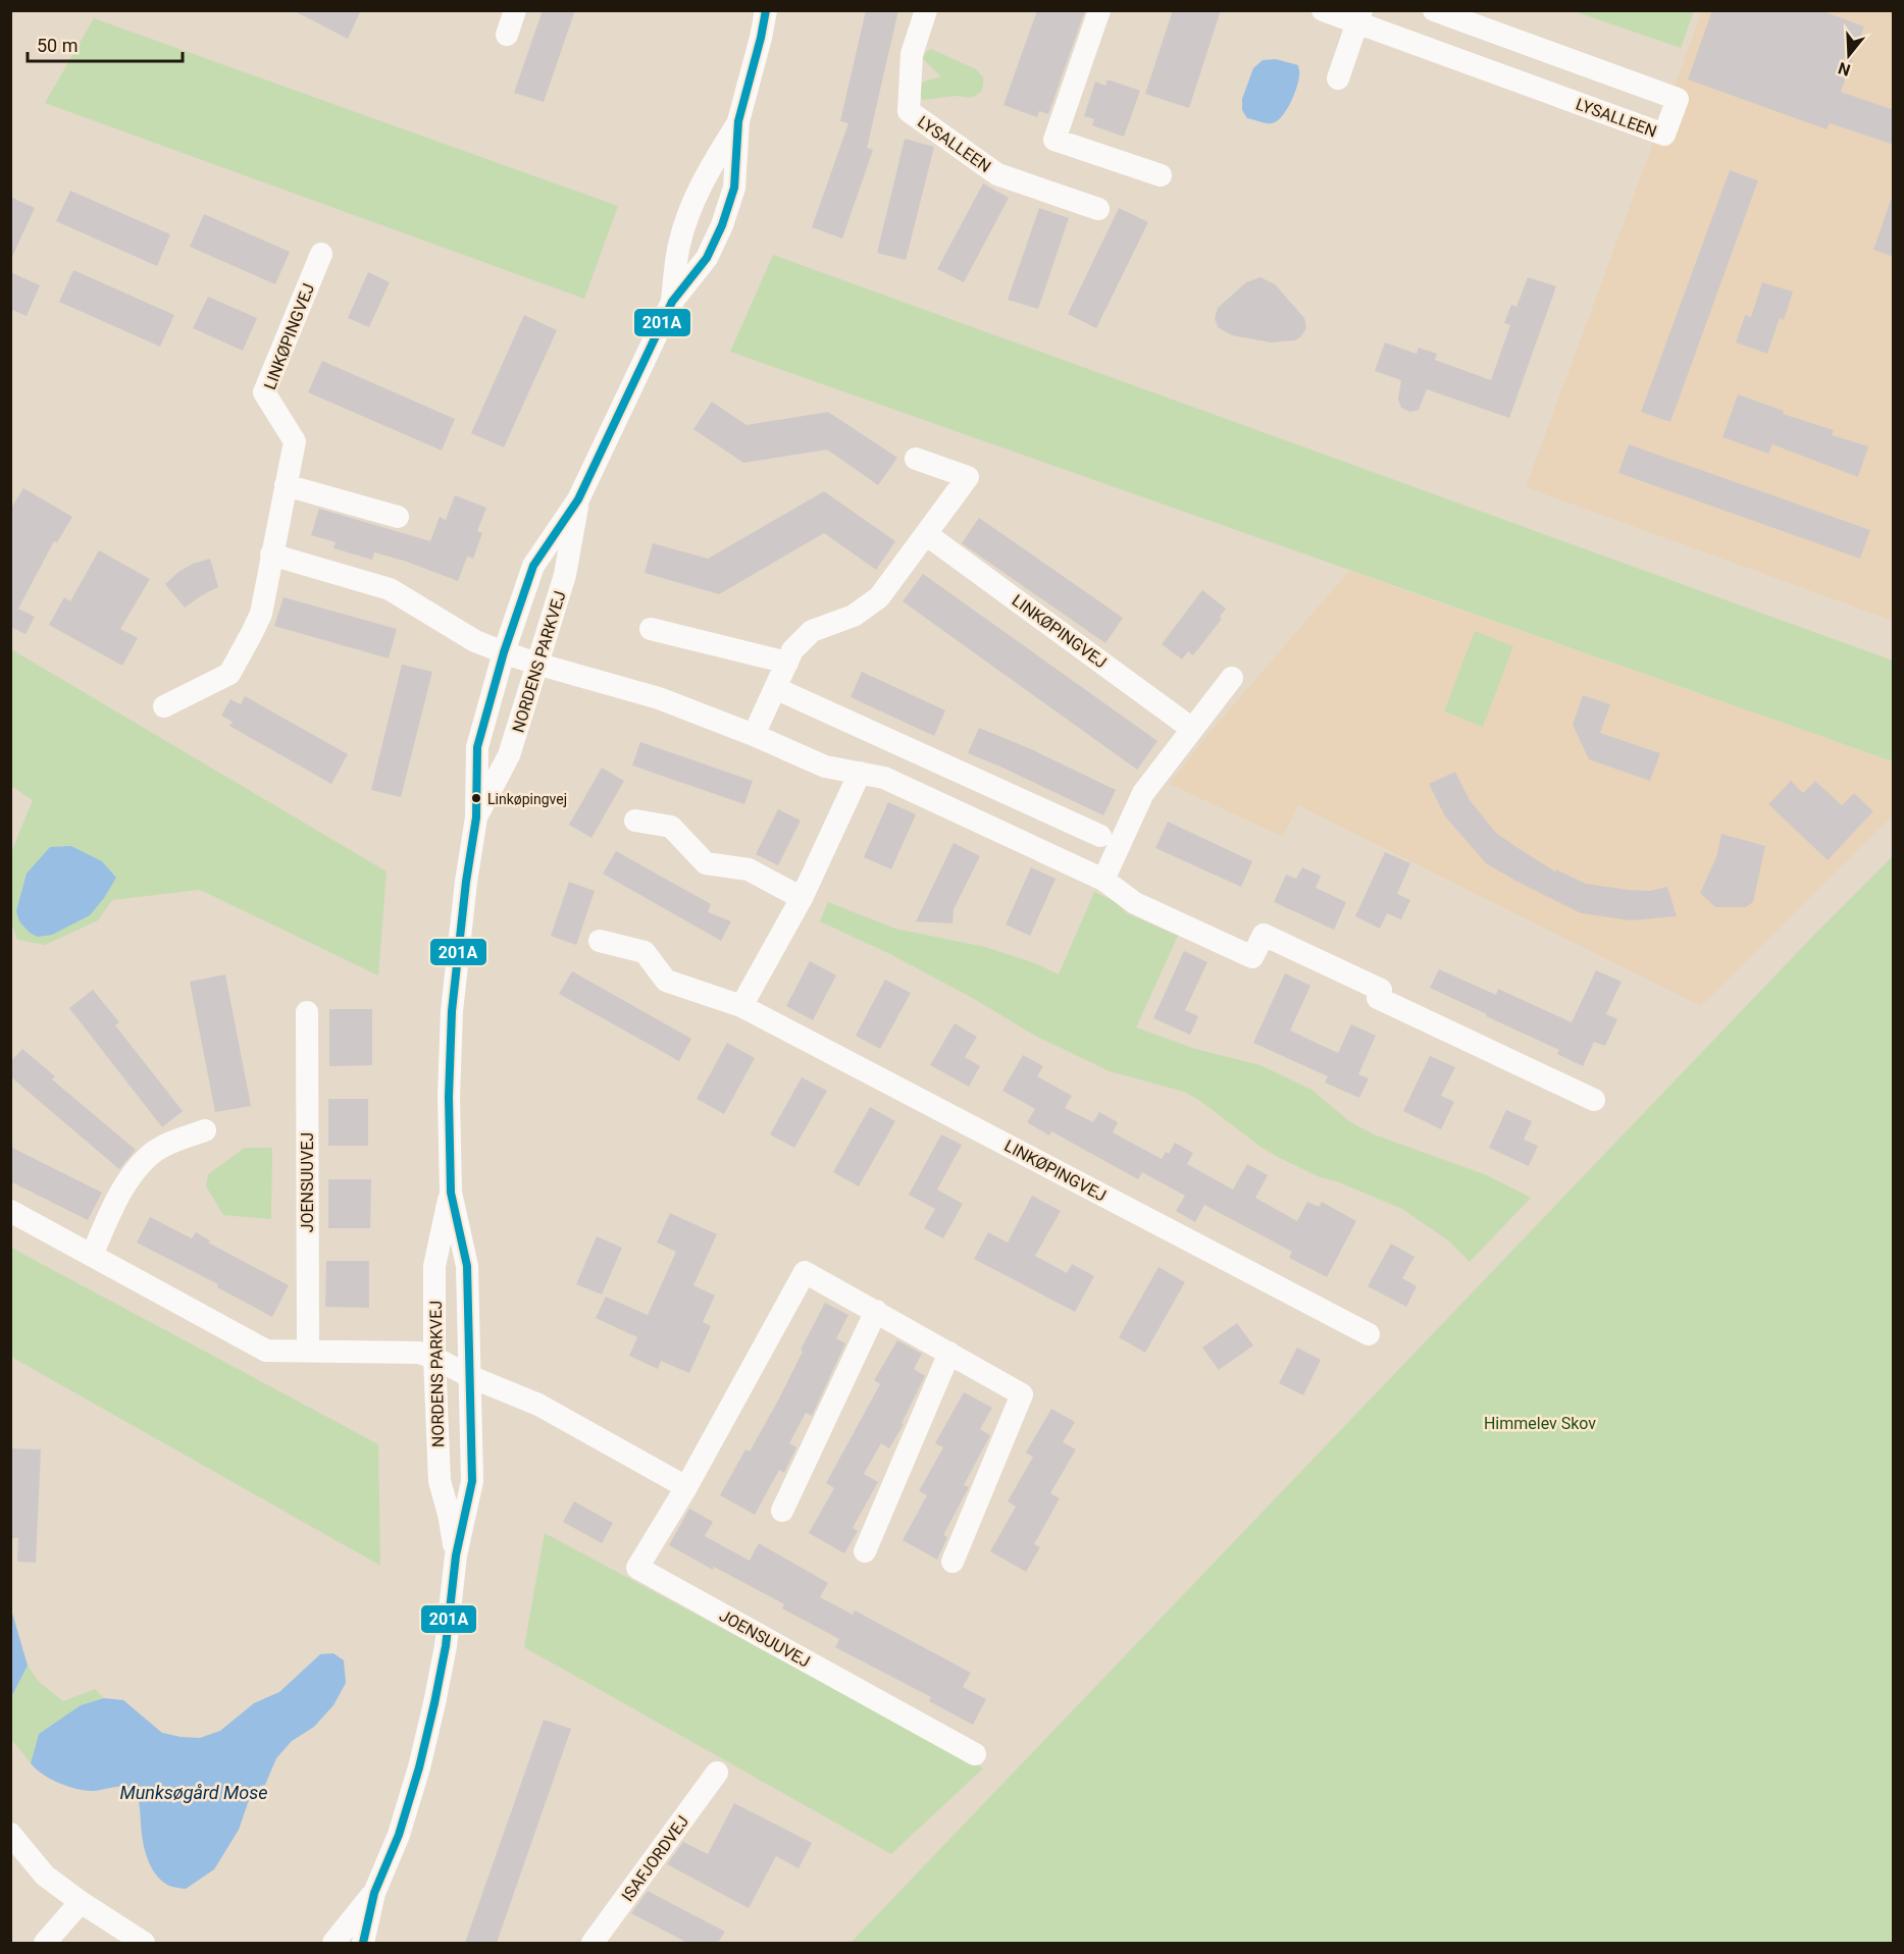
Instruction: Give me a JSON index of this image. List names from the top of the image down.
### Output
{
  "streets": {
    "street": [
      "LYSALLEEN",
      "LINKØPINGVEJ",
      "NORDENS PARKVEJ",
      "JOENSUUVEJ",
      "ISAFJORDVEJ"
    ]
  },
  "water": ["Munksøgård Mose"],
  "parks": ["Himmelev Skov"],
  "places": ["Linkøpingvej"],
  "lines": ["transit line 201A"],
  "scale_bar": "50 m",
  "north": "bottom"
}
